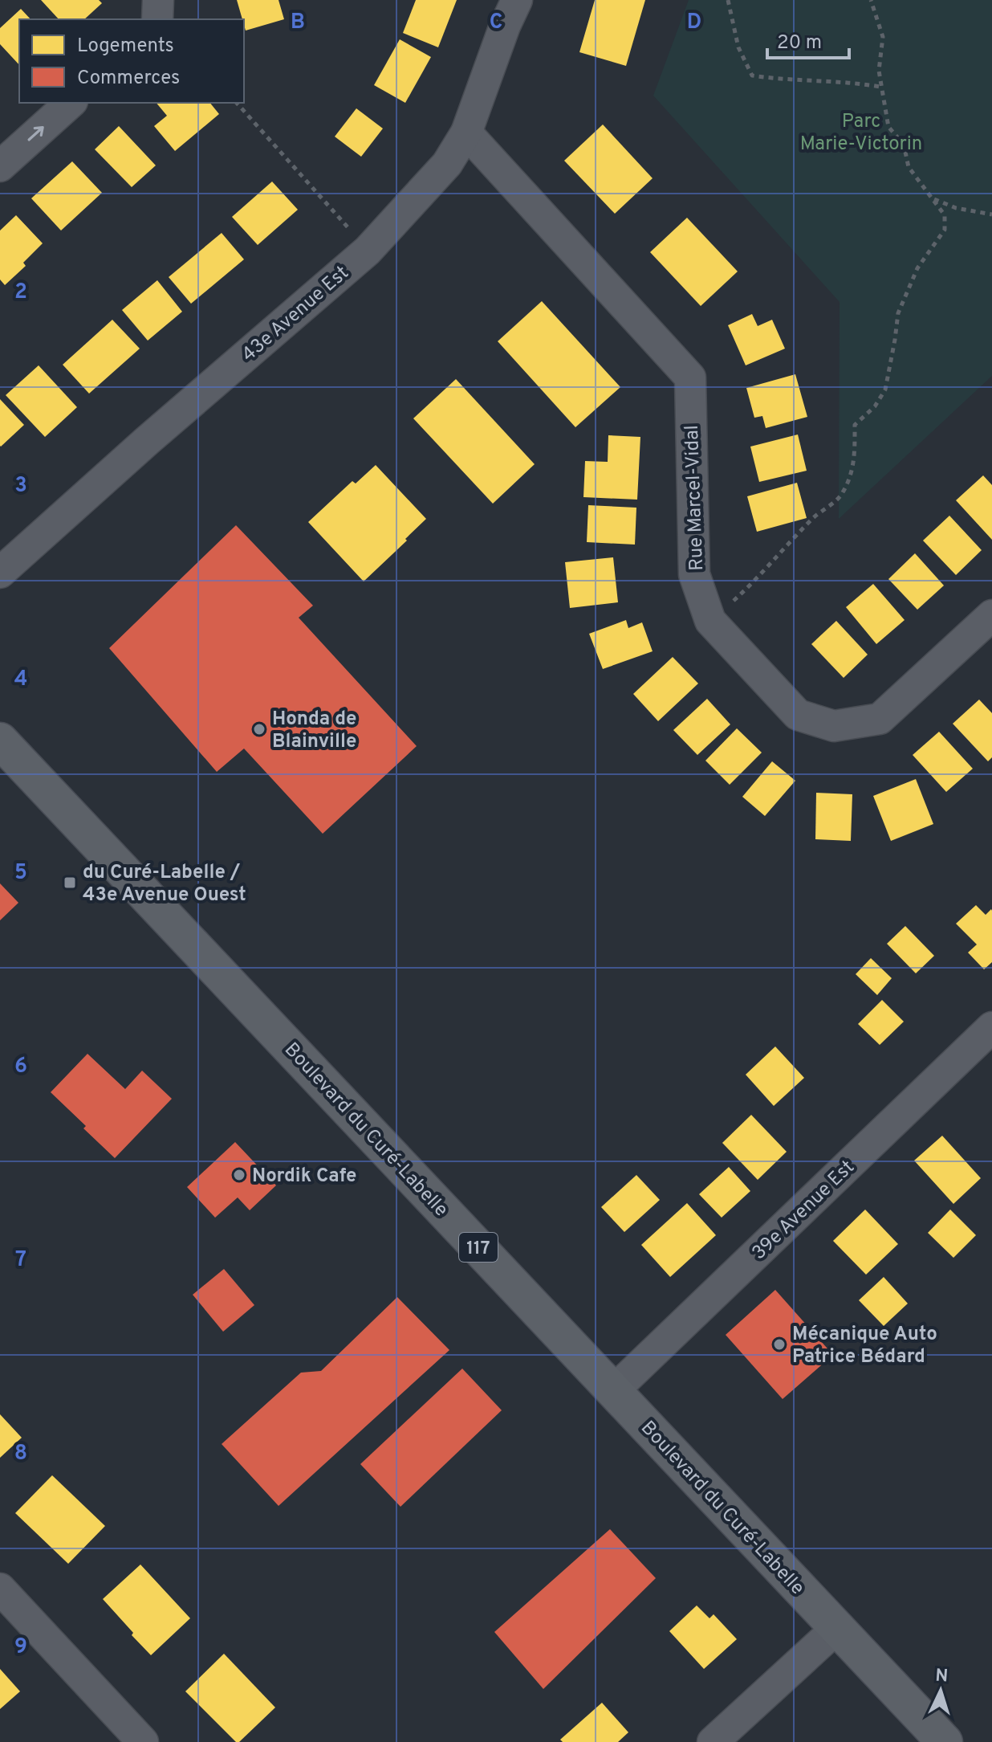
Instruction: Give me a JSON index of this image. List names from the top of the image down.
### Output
{
  "streets": {
    "main road": ["Boulevard du Curé-Labelle", "117"],
    "street": ["43e Avenue Est", "Rue Marcel-Vidal", "39e Avenue Est"]
  },
  "crossings": [
    ["43e Avenue Est", "Rue Marcel-Vidal"],
    ["Boulevard du Curé-Labelle", "39e Avenue Est"]
  ],
  "parks": ["Parc Marie-Victorin"],
  "places": {
    "other": ["Honda de Blainville", "Nordik Cafe", "Mécanique Auto Patrice Bédard"],
    "transit": ["du Curé-Labelle / 43e Avenue Ouest"]
  },
  "legend": ["Logements", "Commerces"],
  "scale_bar": "20 m",
  "north": "top",
  "grid": {
    "columns": ["B", "C", "D"],
    "rows": [
      "2",
      "3",
      "4",
      "5",
      "6",
      "7",
      "8",
      "9"
    ]
  }
}
